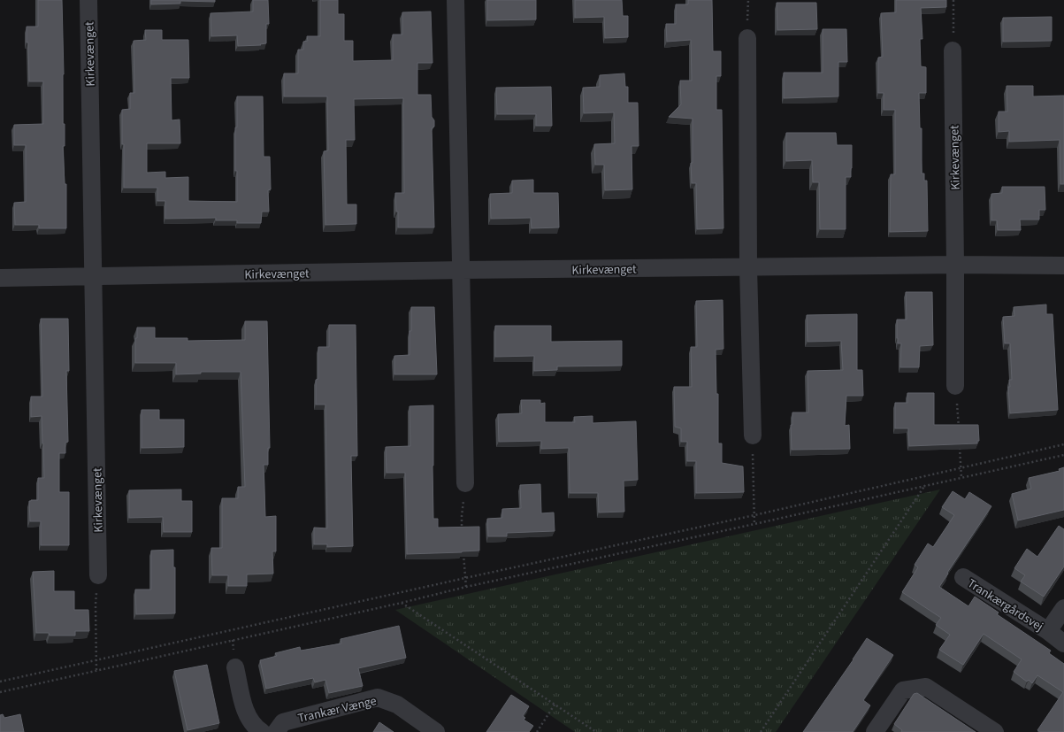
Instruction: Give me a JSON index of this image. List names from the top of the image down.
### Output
{
  "streets": {
    "street": ["Kirkevænget", "Trankærgårdsvej", "Trankær Vænge"]
  }
}
